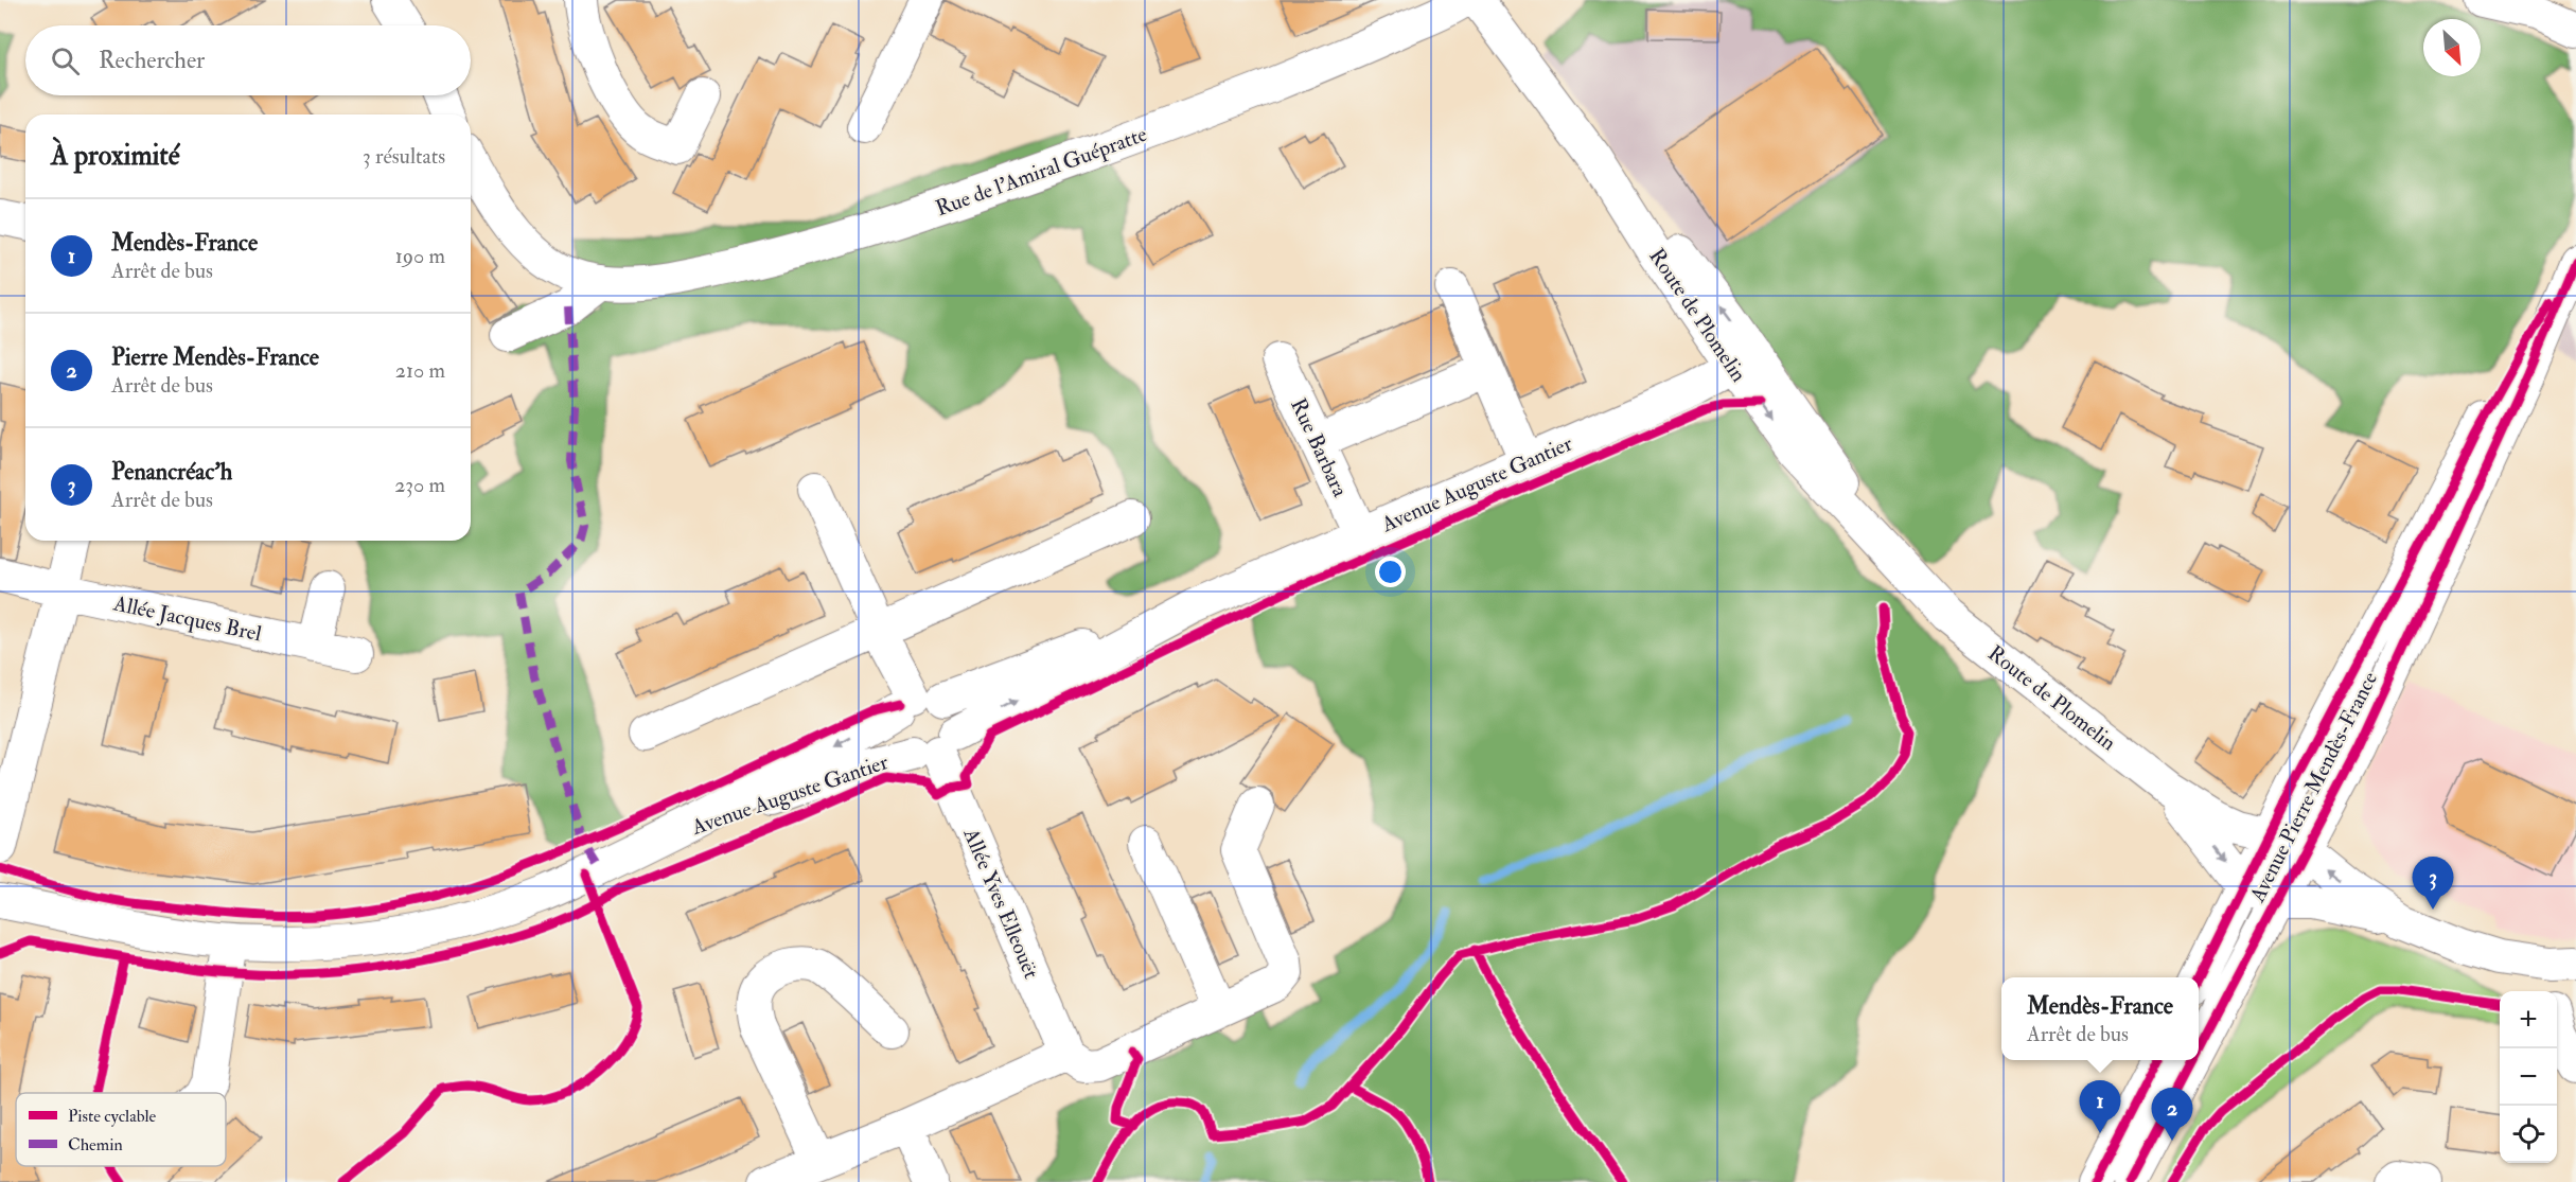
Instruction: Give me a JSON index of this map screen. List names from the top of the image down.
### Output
{
  "streets": {
    "street": [
      "Rue de l'Amiral Guépratte",
      "Route de Plomelin",
      "Rue Barbara",
      "Avenue Auguste Gantier",
      "Allée Jacques Brel",
      "Avenue Pierre Mendès-France",
      "Allée Yves Elleouët"
    ]
  },
  "crossings": [
    ["Route de Plomelin", "Avenue Auguste Gantier"],
    ["Route de Plomelin", "Avenue Pierre Mendès-France"],
    ["Rue Barbara", "Avenue Auguste Gantier"],
    ["Avenue Auguste Gantier", "Allée Yves Elleouët"]
  ],
  "legend": ["Piste cyclable", "Chemin"],
  "north": "bottom right",
  "page": {
    "search": "Rechercher",
    "heading": ["À proximité", "3 résultats"],
    "list": [
      {
        "mark": "1",
        "name": "Mendès-France",
        "note": "Arrêt de bus",
        "value": "190 m"
      },
      {
        "mark": "2",
        "name": "Pierre Mendès-France",
        "note": "Arrêt de bus",
        "value": "210 m"
      },
      {
        "mark": "3",
        "name": "Penancréac'h",
        "note": "Arrêt de bus",
        "value": "230 m"
      }
    ],
    "pins": ["3", "1", "2"],
    "popup": ["Mendès-France", "Arrêt de bus"],
    "map_buttons": ["+", "−"]
  }
}
